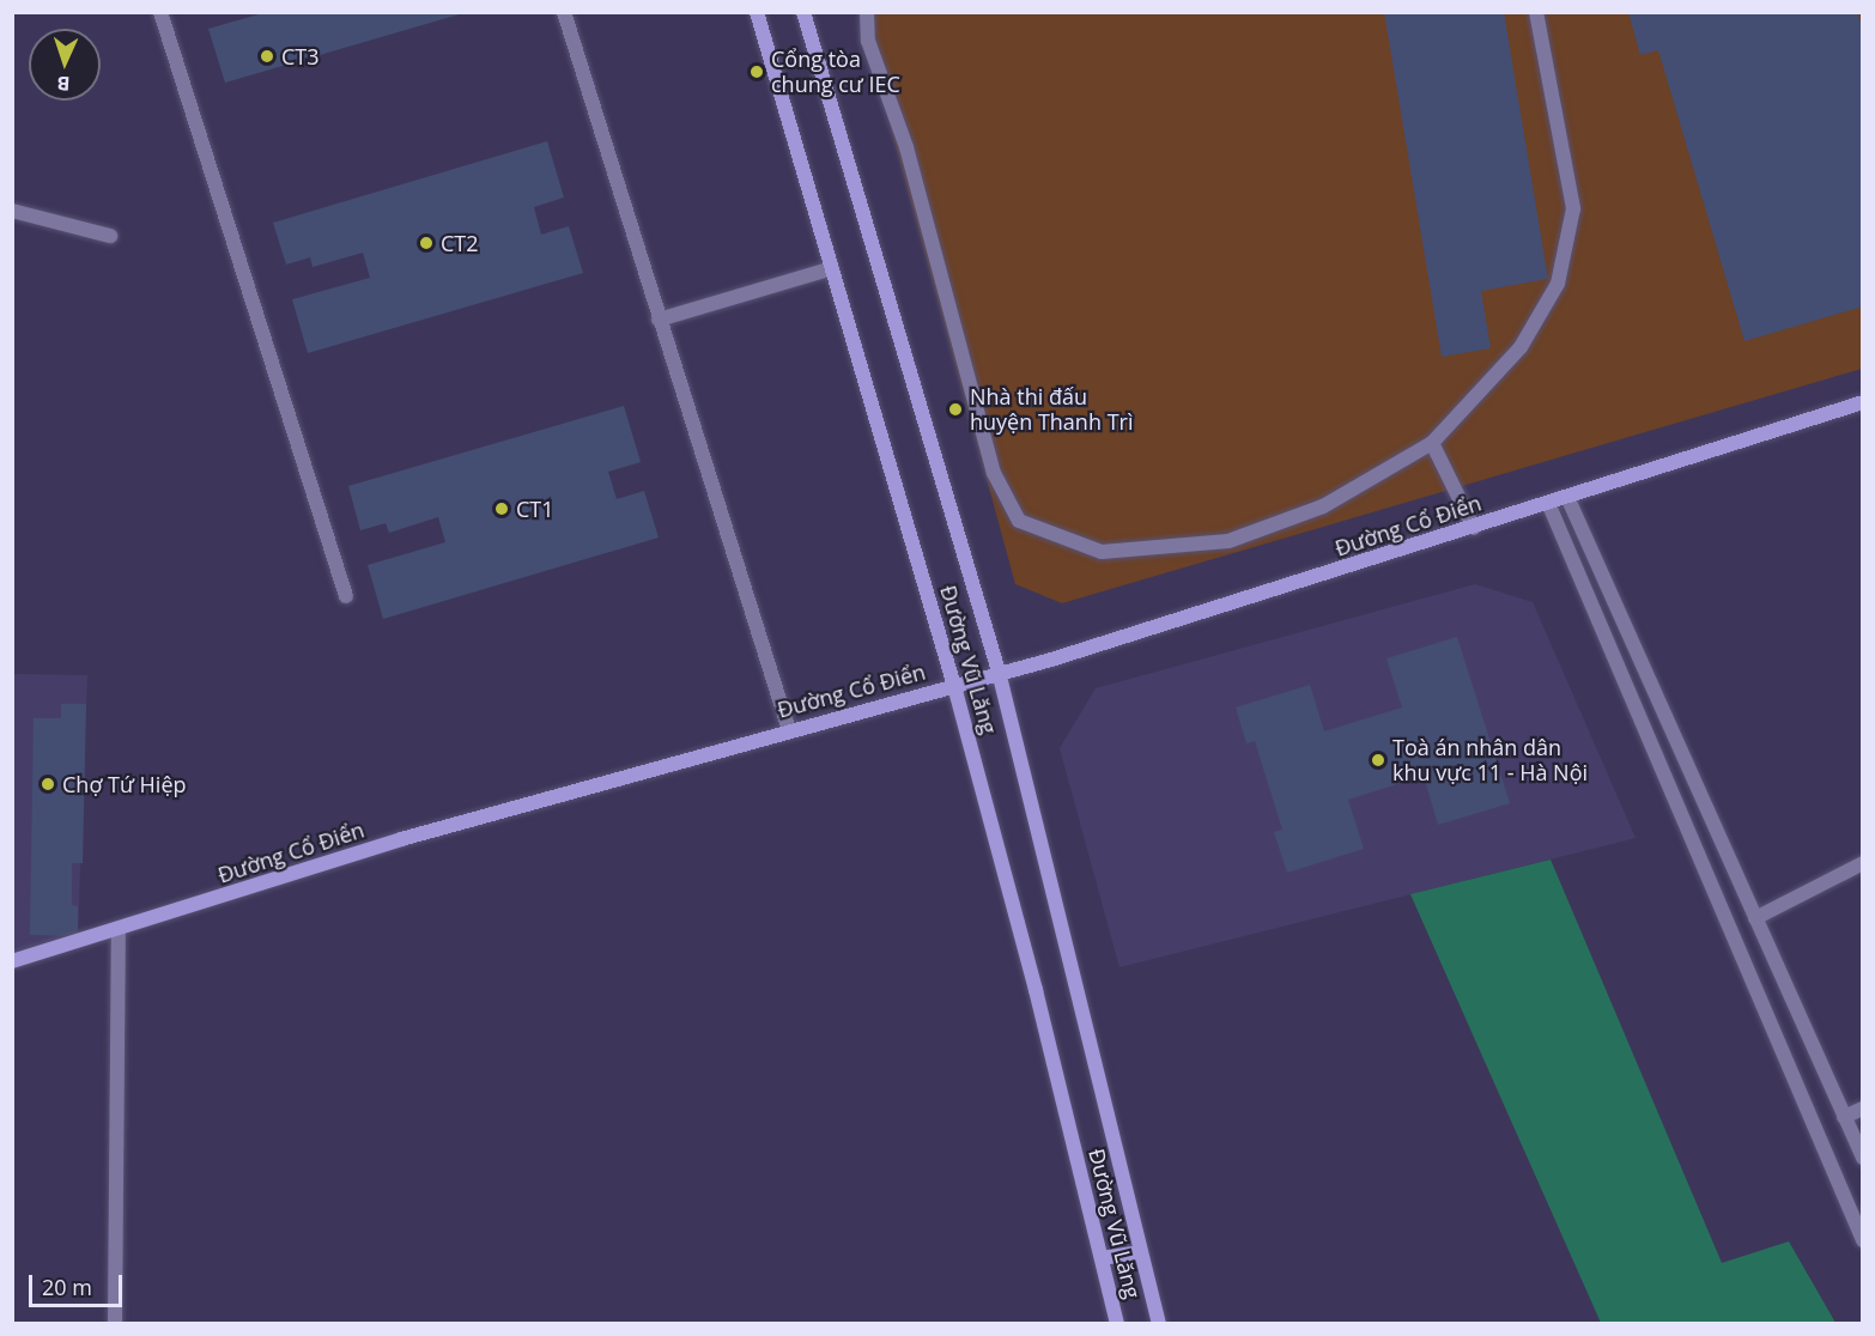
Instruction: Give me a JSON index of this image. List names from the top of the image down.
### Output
{
  "streets": {
    "main road": ["Đường Cổ Điển", "Đường Vũ Lăng"]
  },
  "crossings": [
    ["Đường Cổ Điển", "Đường Vũ Lăng"]
  ],
  "places": [
    "CT3",
    "Cổng tòa chung cư IEC",
    "CT2",
    "Nhà thi đấu huyện Thanh Trì",
    "CT1",
    "Toà án nhân dân khu vực 11 - Hà Nội",
    "Chợ Tứ Hiệp"
  ],
  "scale_bar": "20 m",
  "north": "bottom"
}
